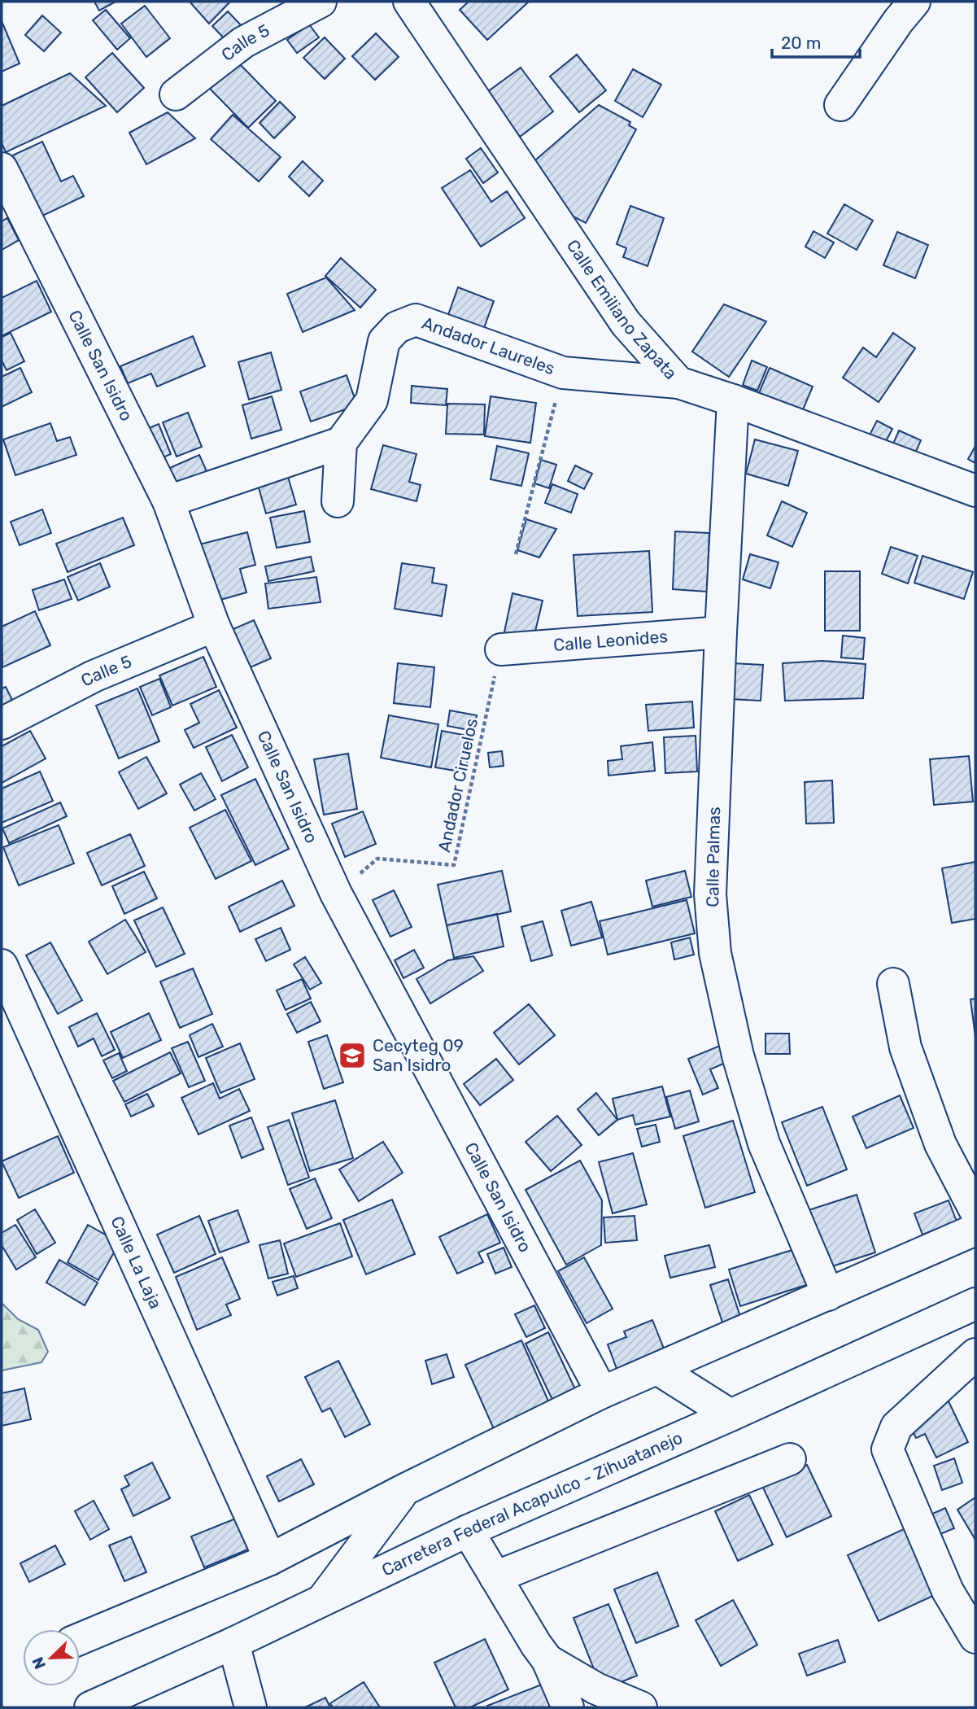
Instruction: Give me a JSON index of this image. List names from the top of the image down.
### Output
{
  "streets": {
    "street": [
      "Calle 5",
      "Calle Emiliano Zapata",
      "Andador Laureles",
      "Calle San Isidro",
      "Calle Leonides",
      "Calle Palmas",
      "Calle La Laja",
      "Carretera Federal Acapulco - Zihuatanejo"
    ],
    "path": ["Andador Ciruelos"]
  },
  "crossings": [
    ["Calle 5", "Calle San Isidro"],
    ["Calle Emiliano Zapata", "Andador Laureles"],
    ["Calle Emiliano Zapata", "Calle Palmas"],
    ["Calle San Isidro", "Andador Ciruelos"],
    ["Calle Leonides", "Andador Ciruelos"],
    ["Calle Leonides", "Calle Palmas"]
  ],
  "places": {
    "school or university": ["Cecyteg 09 San Isidro"]
  },
  "scale_bar": "20 m",
  "north": "bottom left"
}
